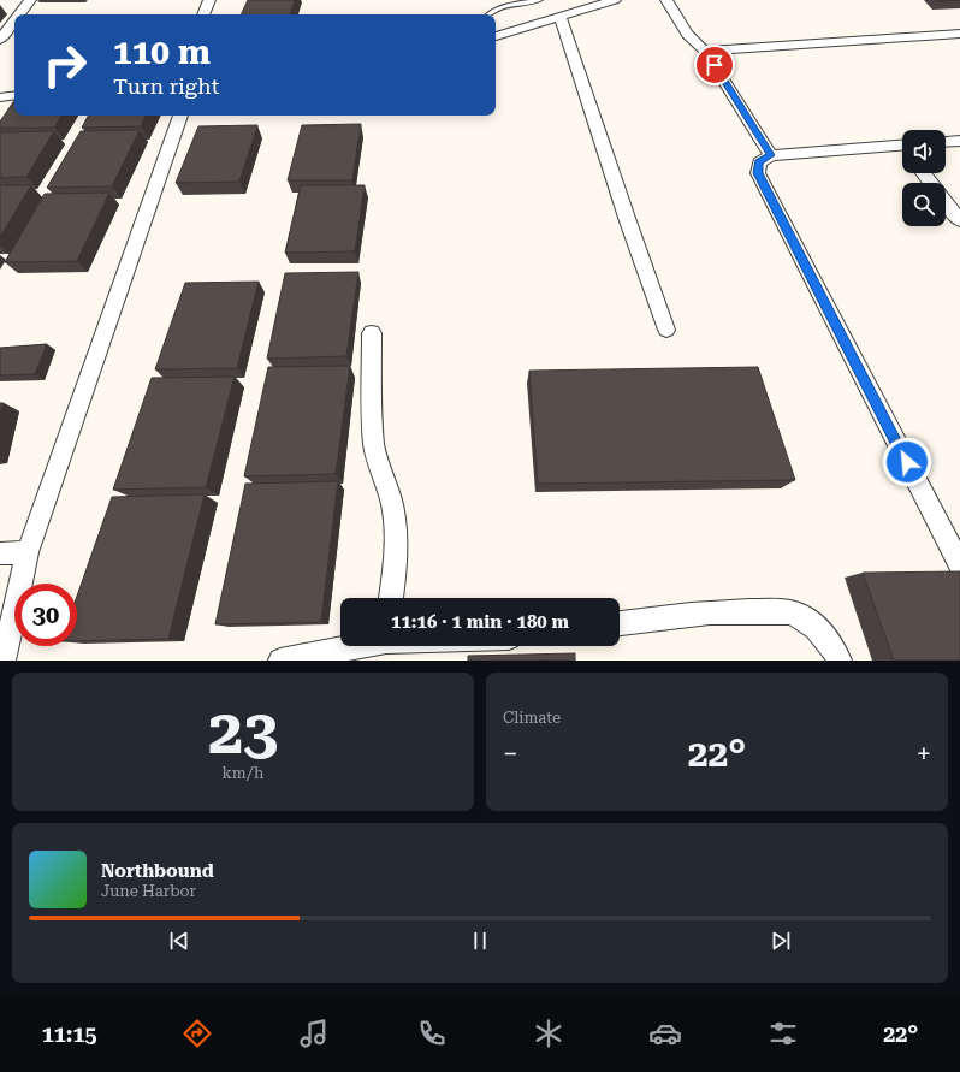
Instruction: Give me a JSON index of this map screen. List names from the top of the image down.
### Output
{
  "page": {
    "turn": ["110 m", "Turn right"],
    "limit": "30",
    "trip": "11:16 · 1 min · 180 m",
    "tile": [
      ["23", "km/h"],
      "Climate"
    ],
    "heat": ["−", "22°", "+"],
    "song": ["Northbound", "June Harbor"],
    "tabs": ["11:15", "22°"]
  }
}
